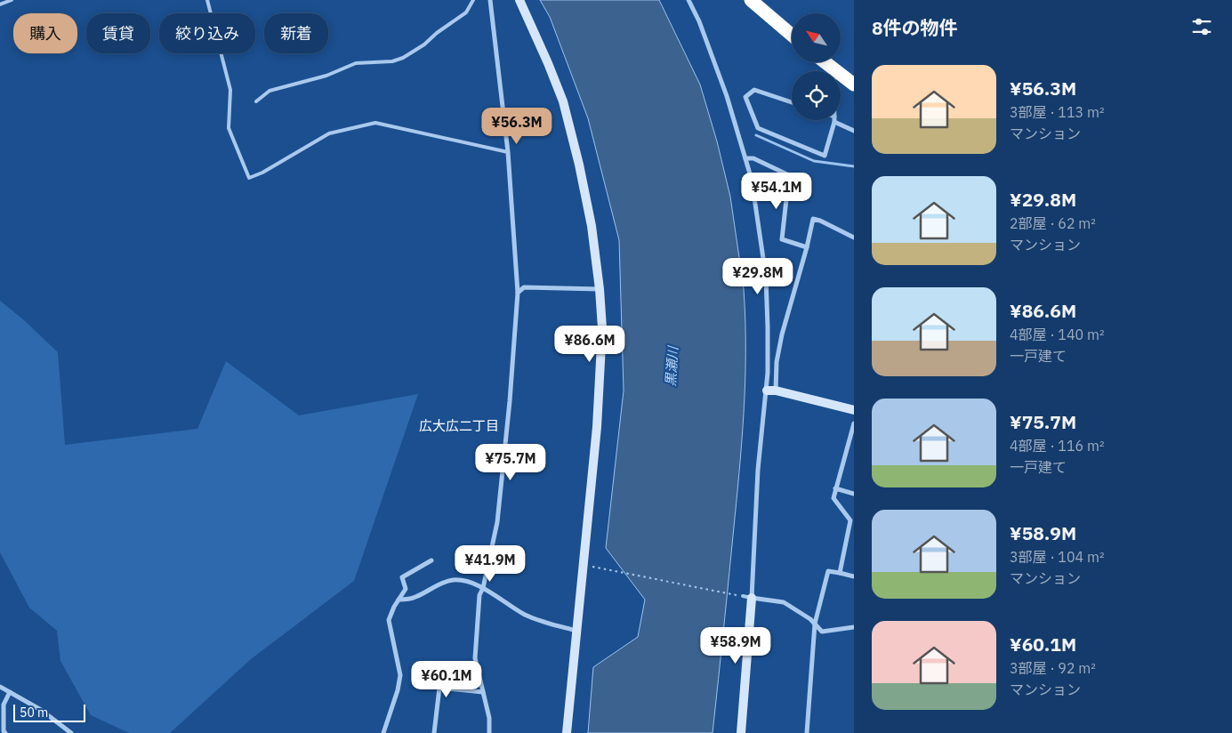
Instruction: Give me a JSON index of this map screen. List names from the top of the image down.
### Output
{
  "districts": ["広大広二丁目"],
  "water": ["黒瀬川"],
  "scale_bar": "50 m",
  "north": "top left",
  "page": {
    "heading": "8件の物件",
    "chip": [
      "購入",
      "賃貸",
      "絞り込み",
      "新着"
    ],
    "list": [
      {
        "name": "¥56.3M",
        "note": "3部屋 · 113 m² · マンション"
      },
      {
        "name": "¥29.8M",
        "note": "2部屋 · 62 m² · マンション"
      },
      {
        "name": "¥86.6M",
        "note": "4部屋 · 140 m² · 一戸建て"
      },
      {
        "name": "¥75.7M",
        "note": "4部屋 · 116 m² · 一戸建て"
      },
      {
        "name": "¥58.9M",
        "note": "3部屋 · 104 m² · マンション"
      },
      {
        "name": "¥60.1M",
        "note": "3部屋 · 92 m² · マンション"
      }
    ],
    "price": [
      "¥56.3M",
      "¥54.1M",
      "¥29.8M",
      "¥86.6M",
      "¥75.7M",
      "¥41.9M",
      "¥58.9M",
      "¥60.1M"
    ],
    "scale": "50 m"
  }
}
